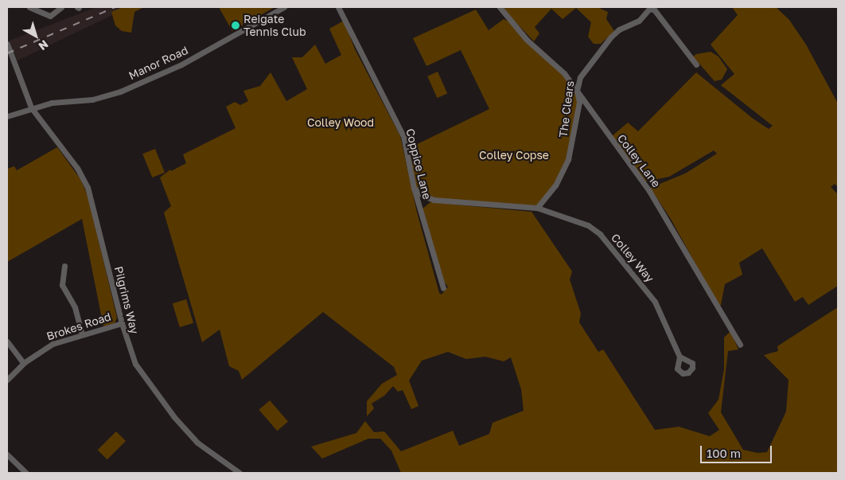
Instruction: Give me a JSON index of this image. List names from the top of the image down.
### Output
{
  "streets": {
    "street": [
      "Manor Road",
      "The Clears",
      "Colley Lane",
      "Coppice Lane",
      "Colley Way",
      "Pilgrims Way",
      "Brokes Road"
    ]
  },
  "crossings": [
    ["Manor Road", "Pilgrims Way"],
    ["The Clears", "Colley Lane"],
    ["The Clears", "Colley Way"],
    ["Pilgrims Way", "Brokes Road"]
  ],
  "parks": ["Colley Wood", "Colley Copse"],
  "places": ["Reigate Tennis Club"],
  "scale_bar": "100 m",
  "north": "bottom right"
}
